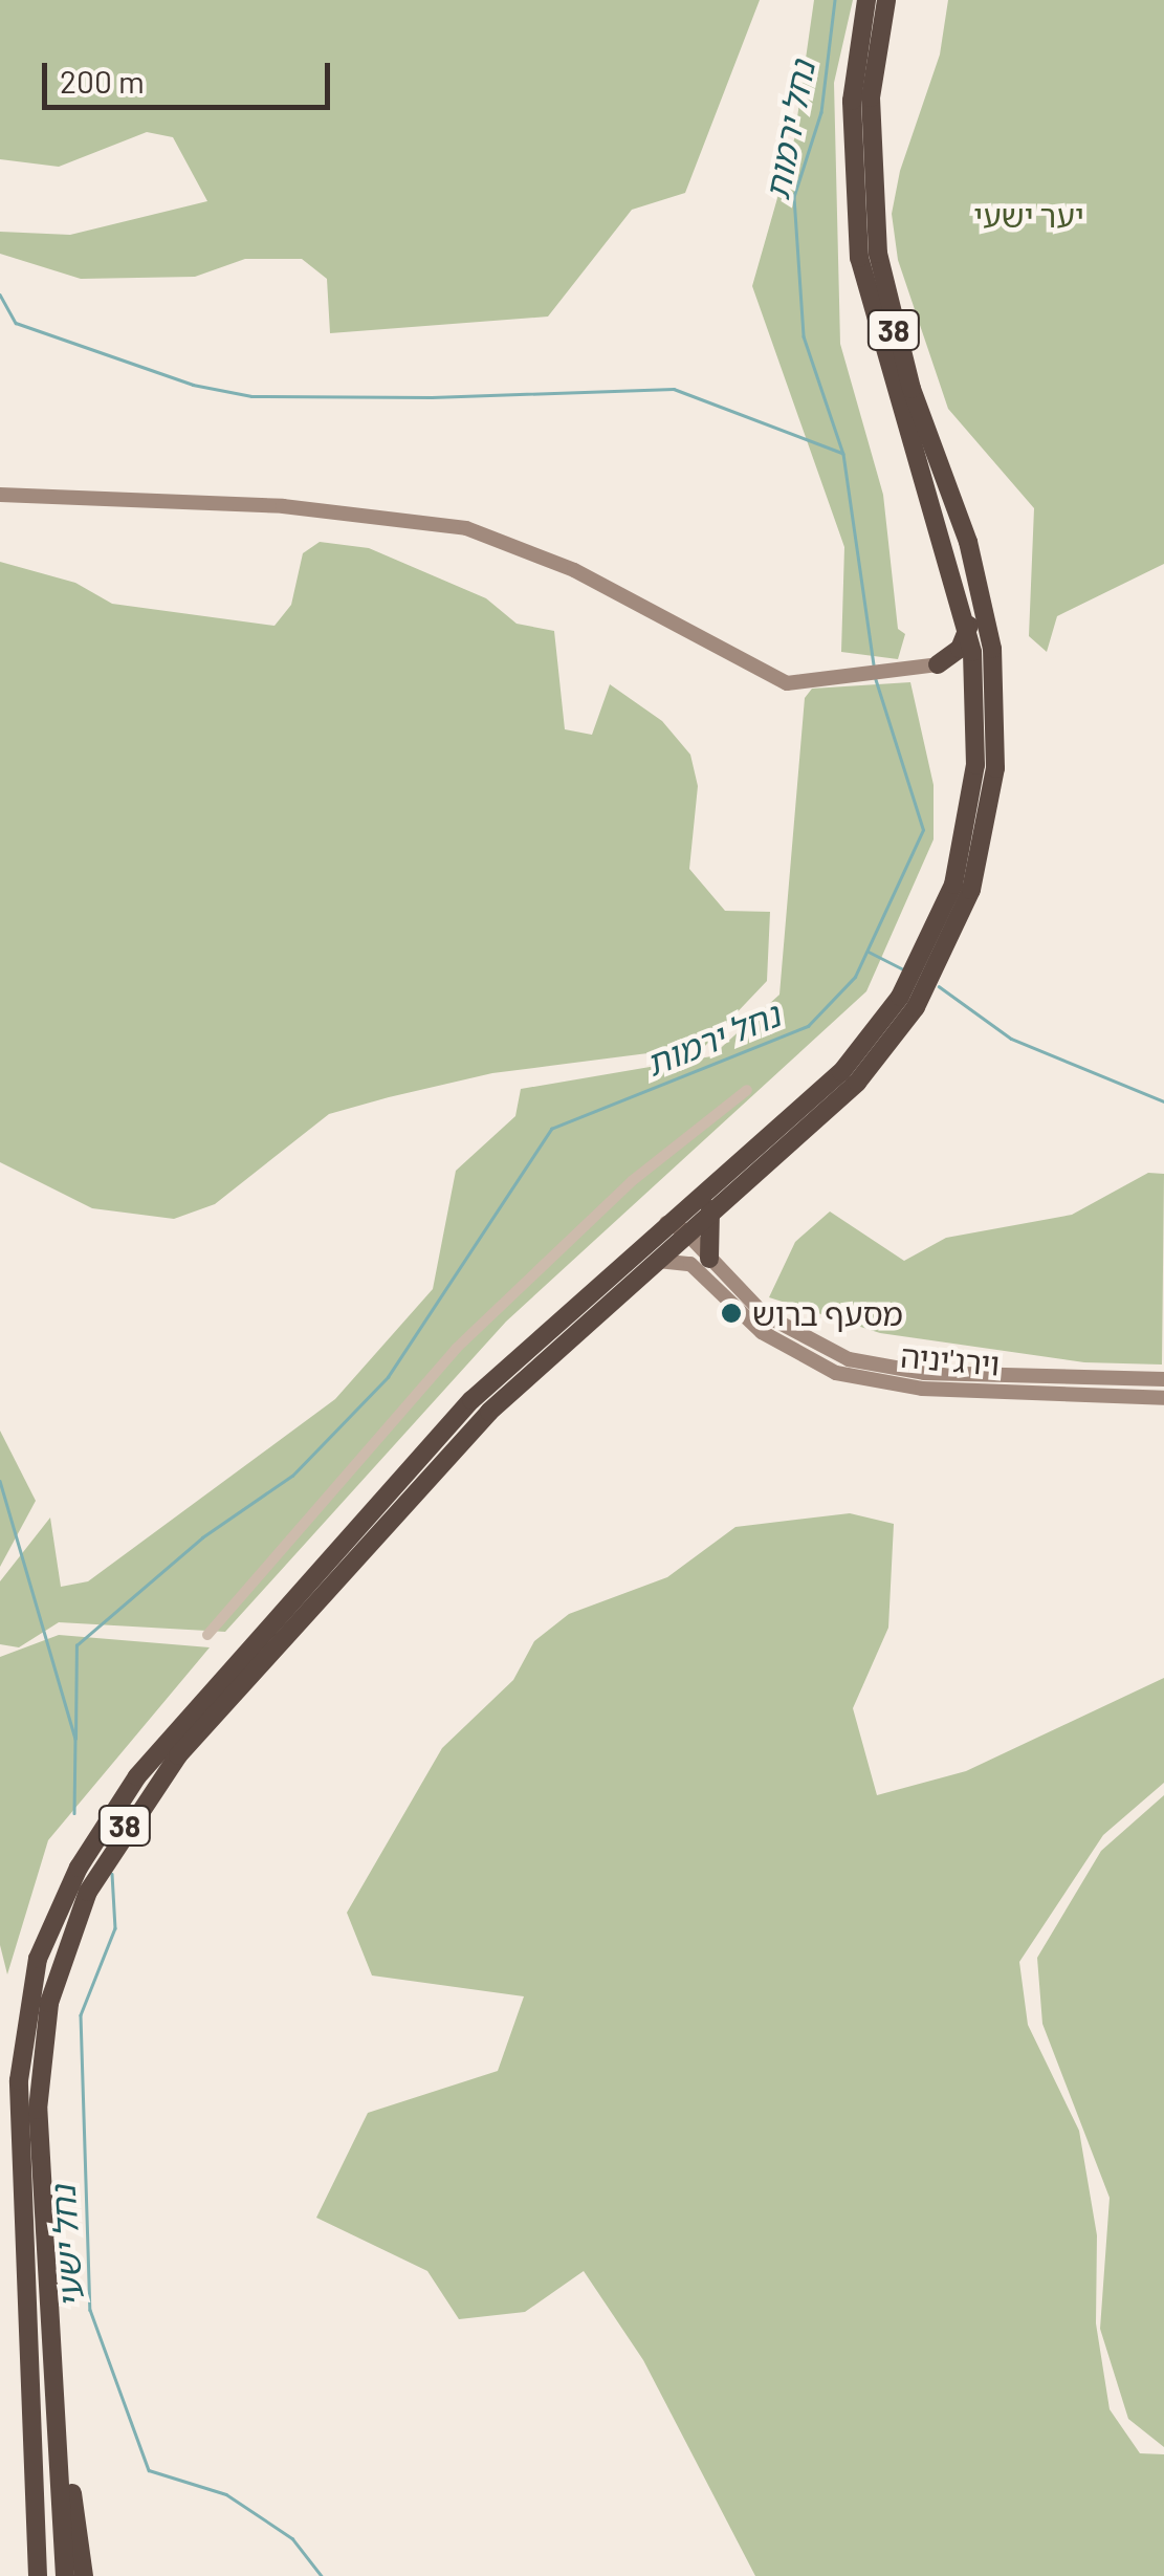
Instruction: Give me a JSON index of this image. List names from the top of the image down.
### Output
{
  "streets": {
    "highway": ["38"],
    "street": ["וירג'יניה"]
  },
  "crossings": [
    ["38", "וירג'יניה"]
  ],
  "water": ["נחל ירמות", "נחל ישעי"],
  "parks": ["יער ישעי"],
  "places": ["מסעף ברוש"],
  "scale_bar": "200 m"
}
